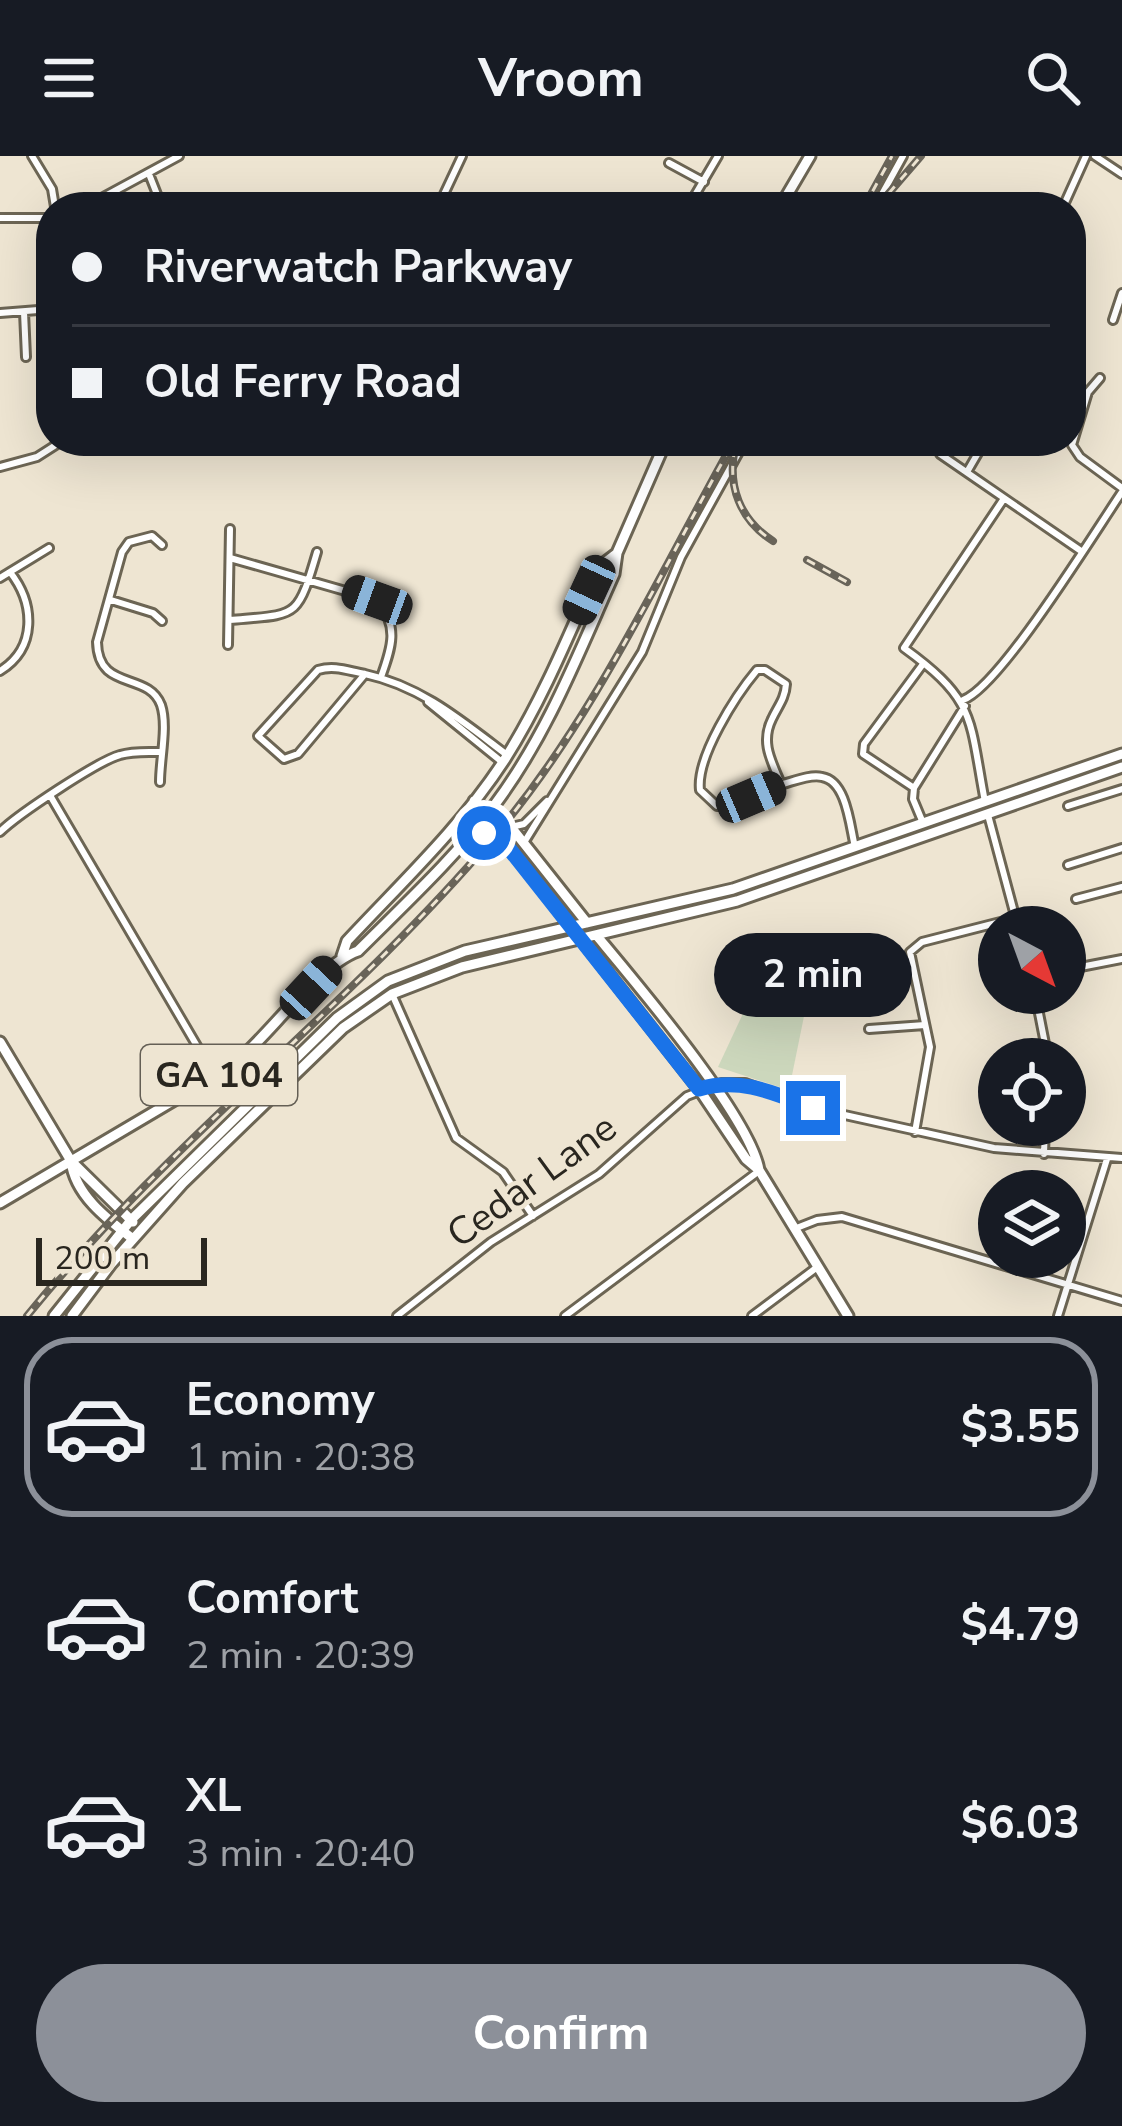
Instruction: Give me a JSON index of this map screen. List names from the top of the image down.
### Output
{
  "streets": {
    "main road": ["GA 104"],
    "street": ["Cedar Lane"]
  },
  "scale_bar": "200 m",
  "north": "bottom right",
  "page": {
    "header": "Vroom",
    "banner": ["Riverwatch Parkway", "Old Ferry Road"],
    "bubble": "2 min",
    "scale": "200 m",
    "list": [
      {
        "name": "Economy",
        "note": "1 min · 20:38",
        "value": "$3.55"
      },
      {
        "name": "Comfort",
        "note": "2 min · 20:39",
        "value": "$4.79"
      },
      {
        "name": "XL",
        "note": "3 min · 20:40",
        "value": "$6.03"
      }
    ],
    "buttons": "Confirm"
  }
}
